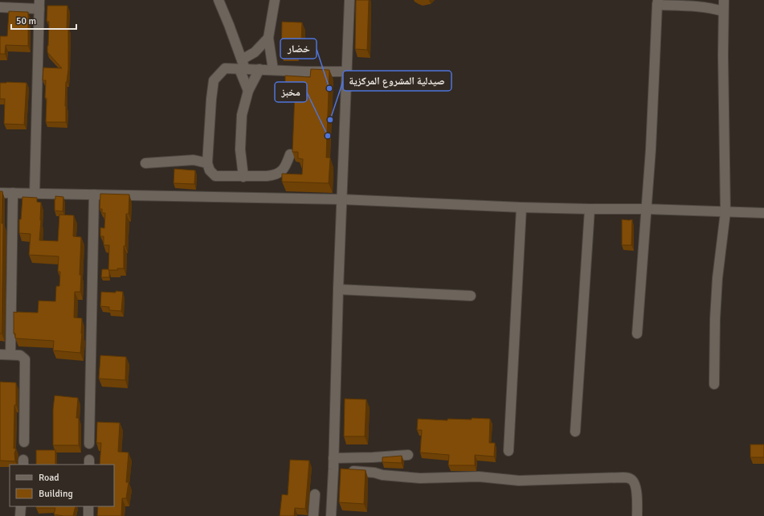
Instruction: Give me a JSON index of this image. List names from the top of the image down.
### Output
{
  "places": ["خضار", "صيدلية المشروع المركزية", "مخبز"],
  "legend": ["Road", "Building"],
  "scale_bar": "50 m"
}
